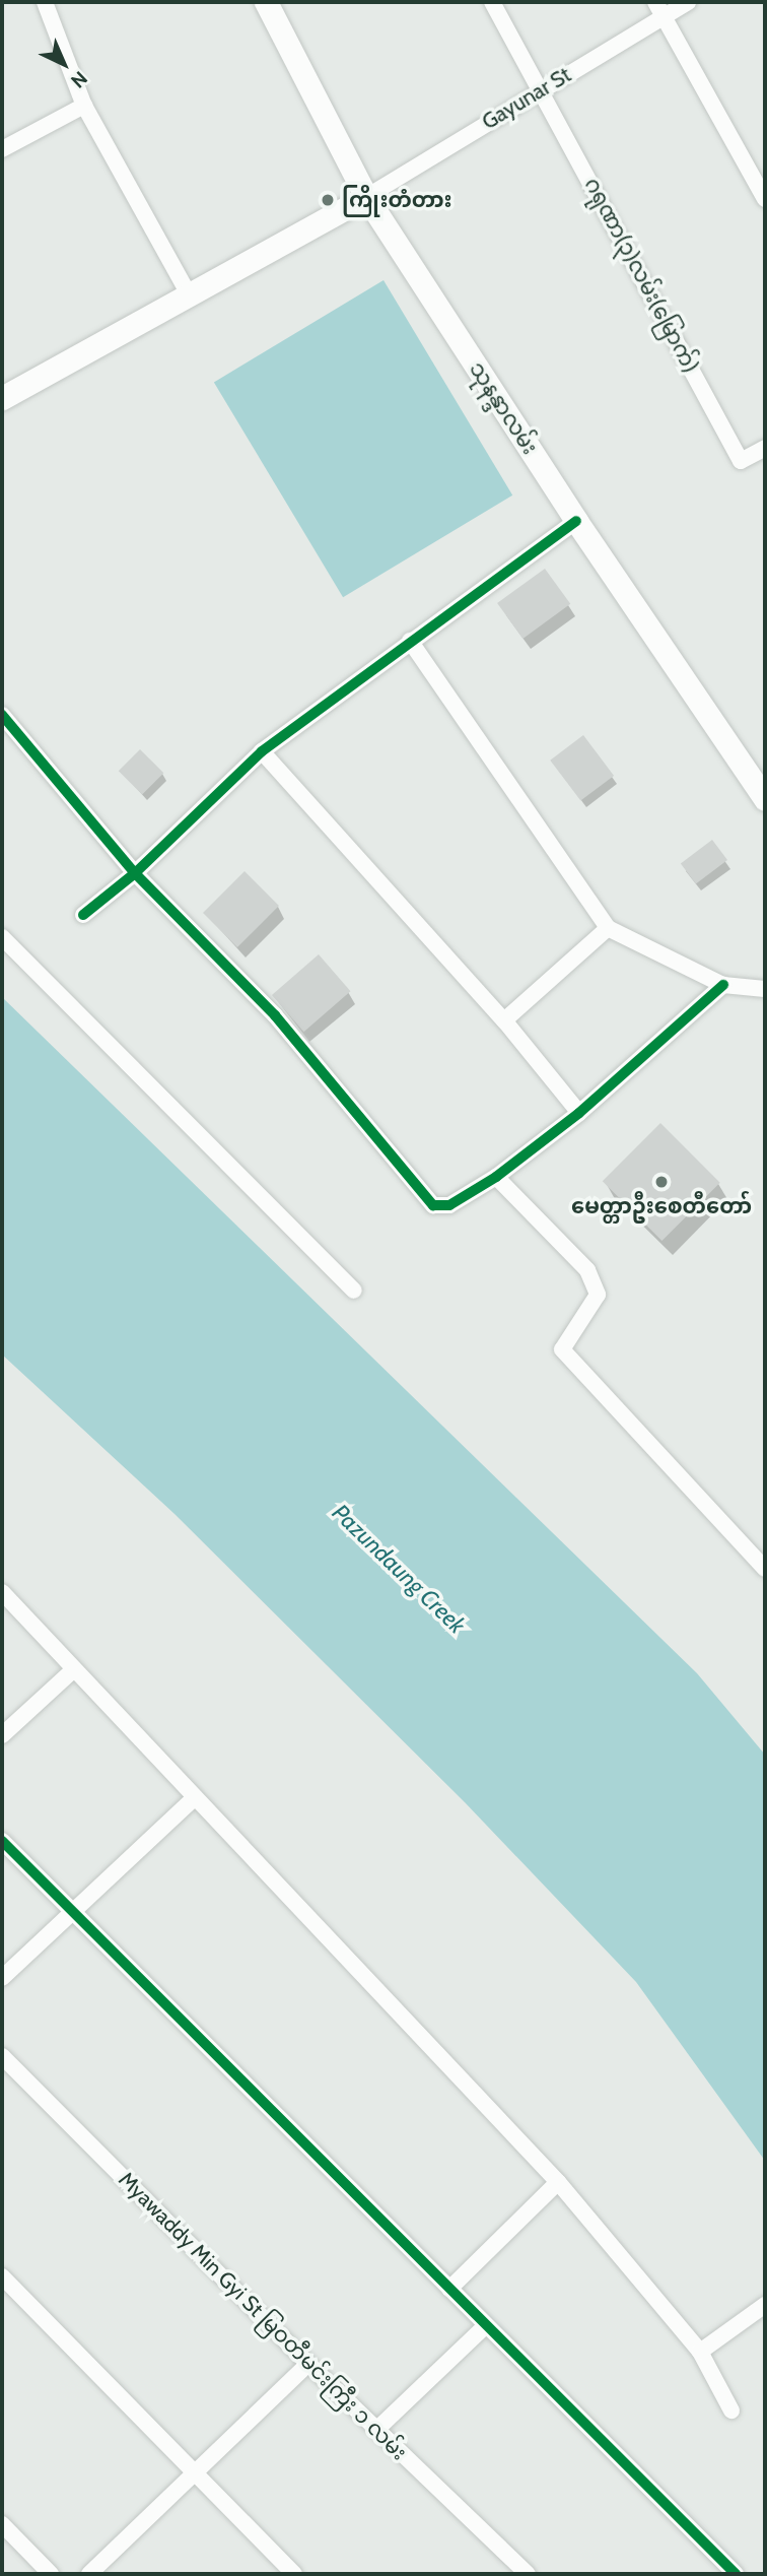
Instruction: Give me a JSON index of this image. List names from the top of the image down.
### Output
{
  "streets": {
    "main road": ["သုနန္ဒာလမ်း"],
    "street": ["Gayunar St", "ဂရုဏာ(၃)လမ်း(မြောက်)", "Myawaddy Min Gyi St မြဝတီမင်းကြီး ၁ လမ်း"]
  },
  "crossings": [
    ["Gayunar St", "ဂရုဏာ(၃)လမ်း(မြောက်)"],
    ["Gayunar St", "သုနန္ဒာလမ်း"]
  ],
  "water": ["Pazundaung Creek"],
  "places": ["ကြိုးတံတား", "မေတ္တာဦးစေတီတော်"],
  "north": "bottom right"
}
